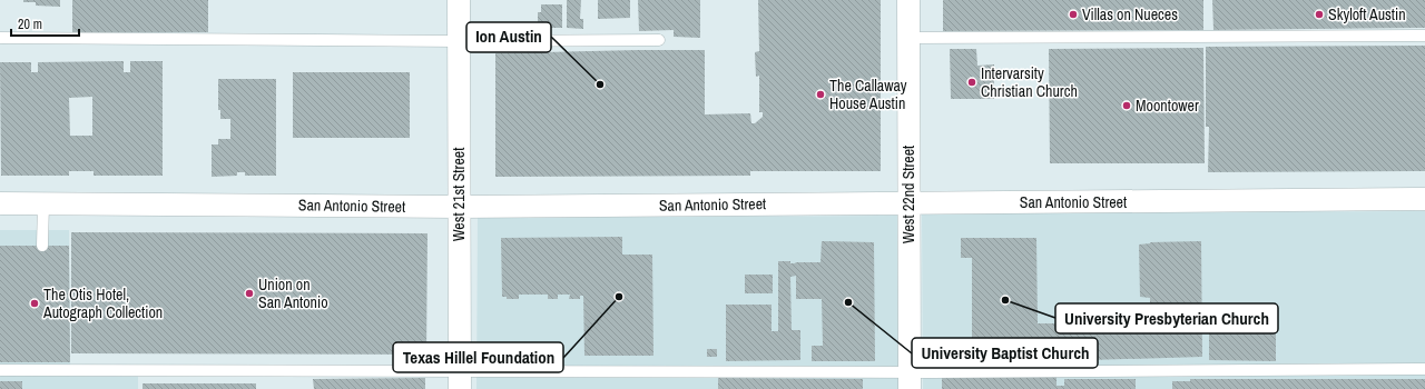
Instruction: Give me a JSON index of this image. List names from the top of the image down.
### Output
{
  "streets": {
    "street": ["West 21st Street", "West 22nd Street", "San Antonio Street"]
  },
  "crossings": [
    ["West 21st Street", "San Antonio Street"],
    ["West 22nd Street", "San Antonio Street"]
  ],
  "places": [
    "Villas on Nueces",
    "Skyloft Austin",
    "Intervarsity Christian Church",
    "Ion Austin",
    "The Callaway House Austin",
    "Moontower",
    "Union on San Antonio",
    "Texas Hillel Foundation",
    "University Presbyterian Church",
    "University Baptist Church",
    "The Otis Hotel, Autograph Collection"
  ],
  "scale_bar": "20 m"
}
